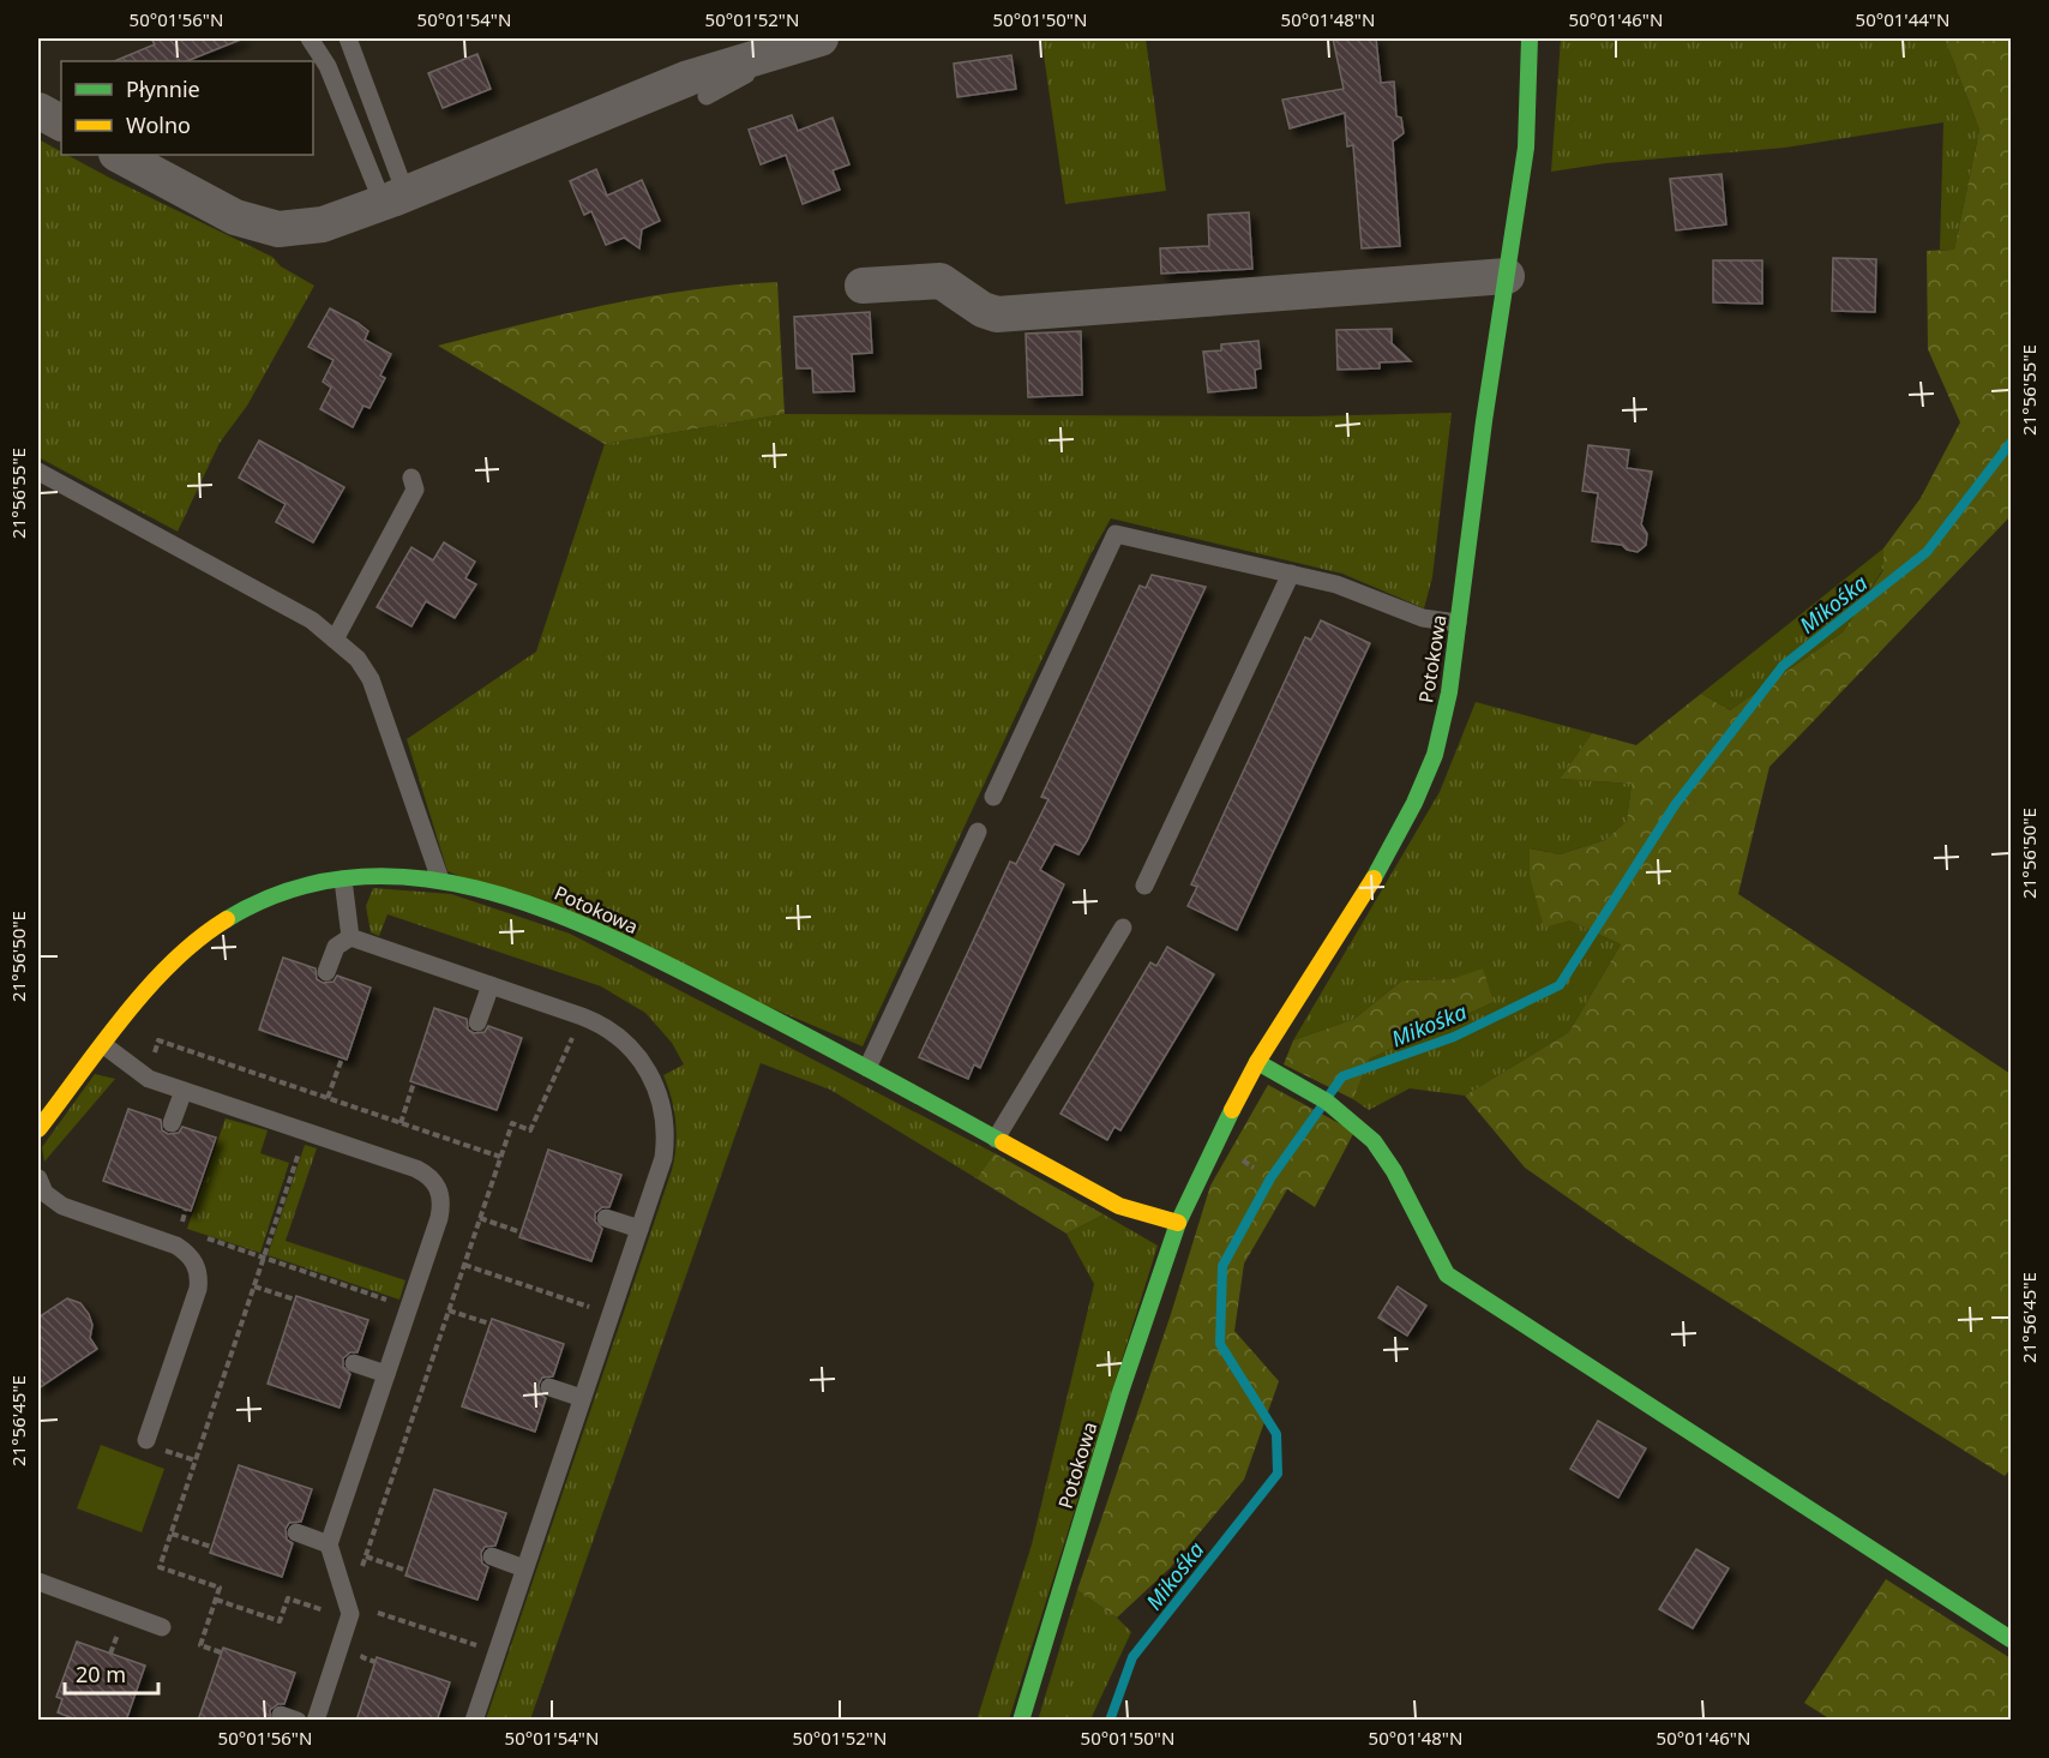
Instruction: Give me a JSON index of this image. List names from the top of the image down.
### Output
{
  "streets": {
    "street": ["Potokowa"]
  },
  "water": ["Mikośka"],
  "legend": ["Płynnie", "Wolno"],
  "scale_bar": "20 m",
  "coordinates": [
    "50°01'56\"N",
    "50°01'54\"N",
    "50°01'52\"N",
    "50°01'50\"N",
    "50°01'48\"N",
    "50°01'46\"N",
    "50°01'44\"N",
    "21°56'55\"E",
    "21°56'50\"E",
    "21°56'45\"E"
  ]
}
